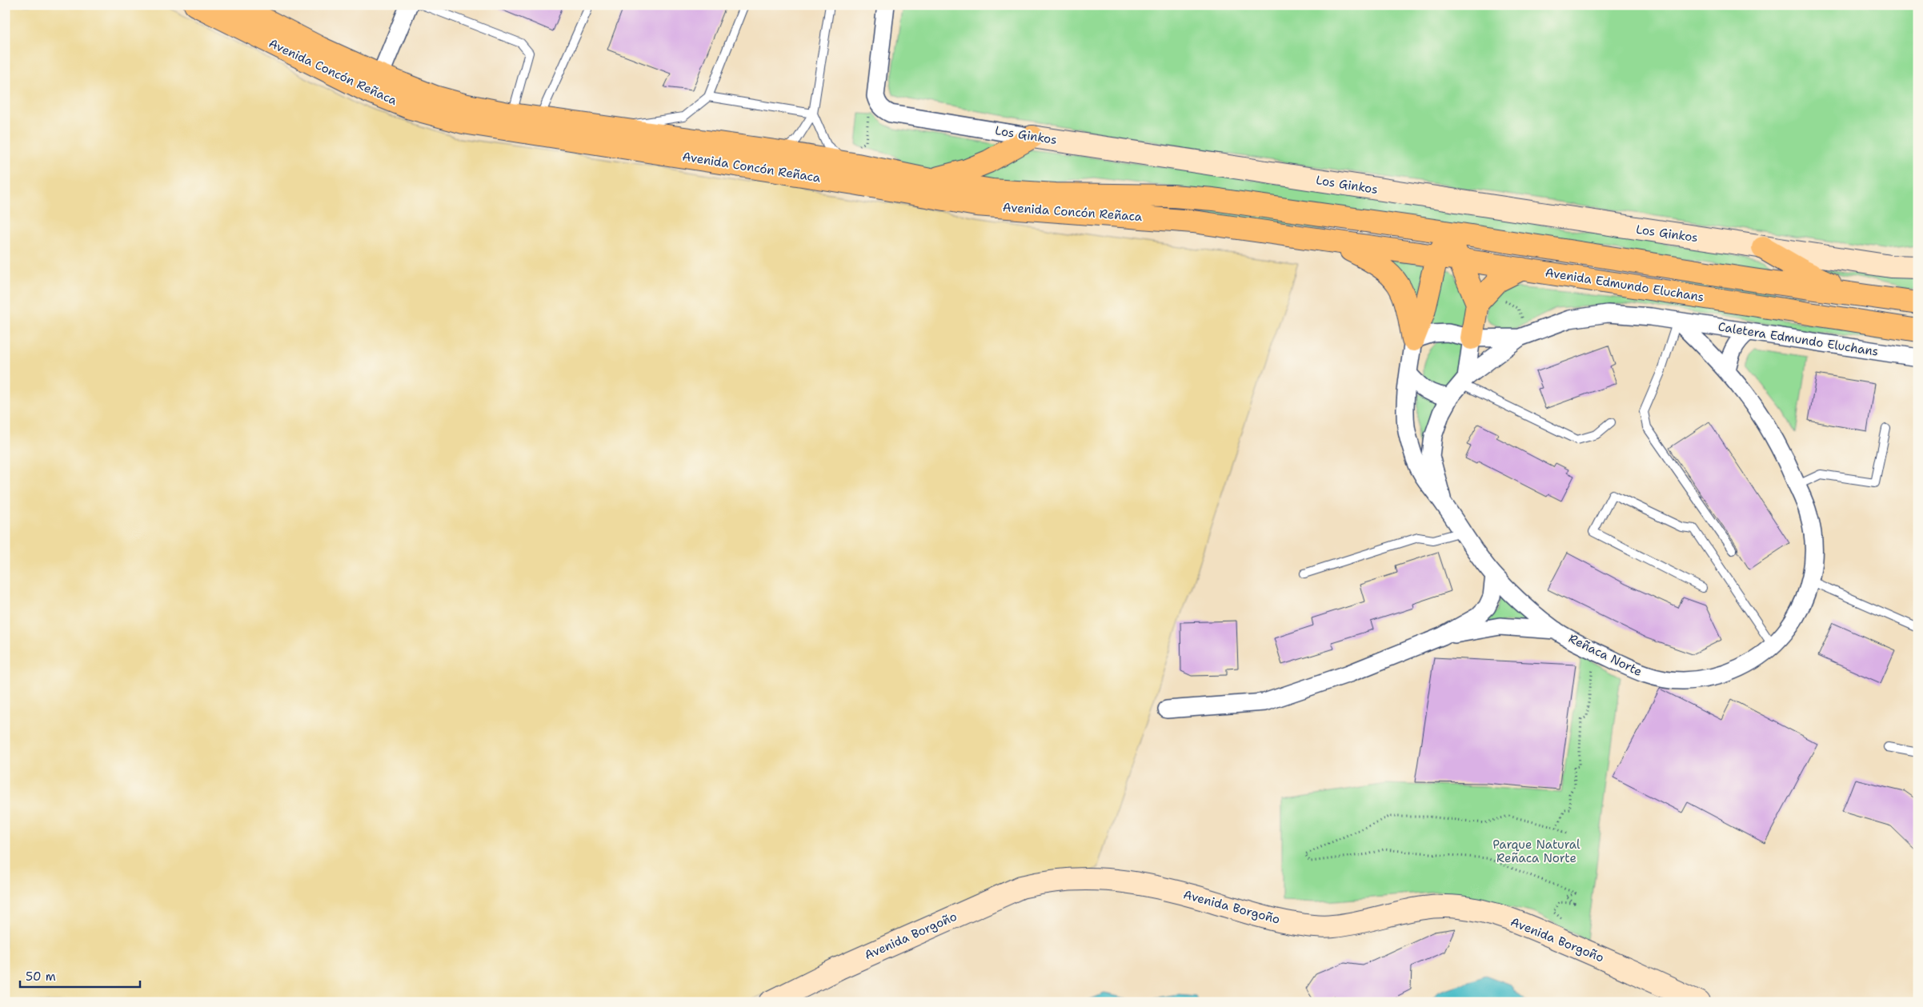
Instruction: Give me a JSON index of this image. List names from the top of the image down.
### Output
{
  "streets": {
    "main road": [
      "Avenida Concón Reñaca",
      "Los Ginkos",
      "Avenida Edmundo Eluchans",
      "Avenida Borgoño"
    ],
    "street": ["Caletera Edmundo Eluchans", "Reñaca Norte"]
  },
  "crossings": [
    ["Avenida Concón Reñaca", "Avenida Edmundo Eluchans"],
    ["Caletera Edmundo Eluchans", "Reñaca Norte"]
  ],
  "parks": ["Parque Natural Reñaca Norte"],
  "scale_bar": "50 m"
}
